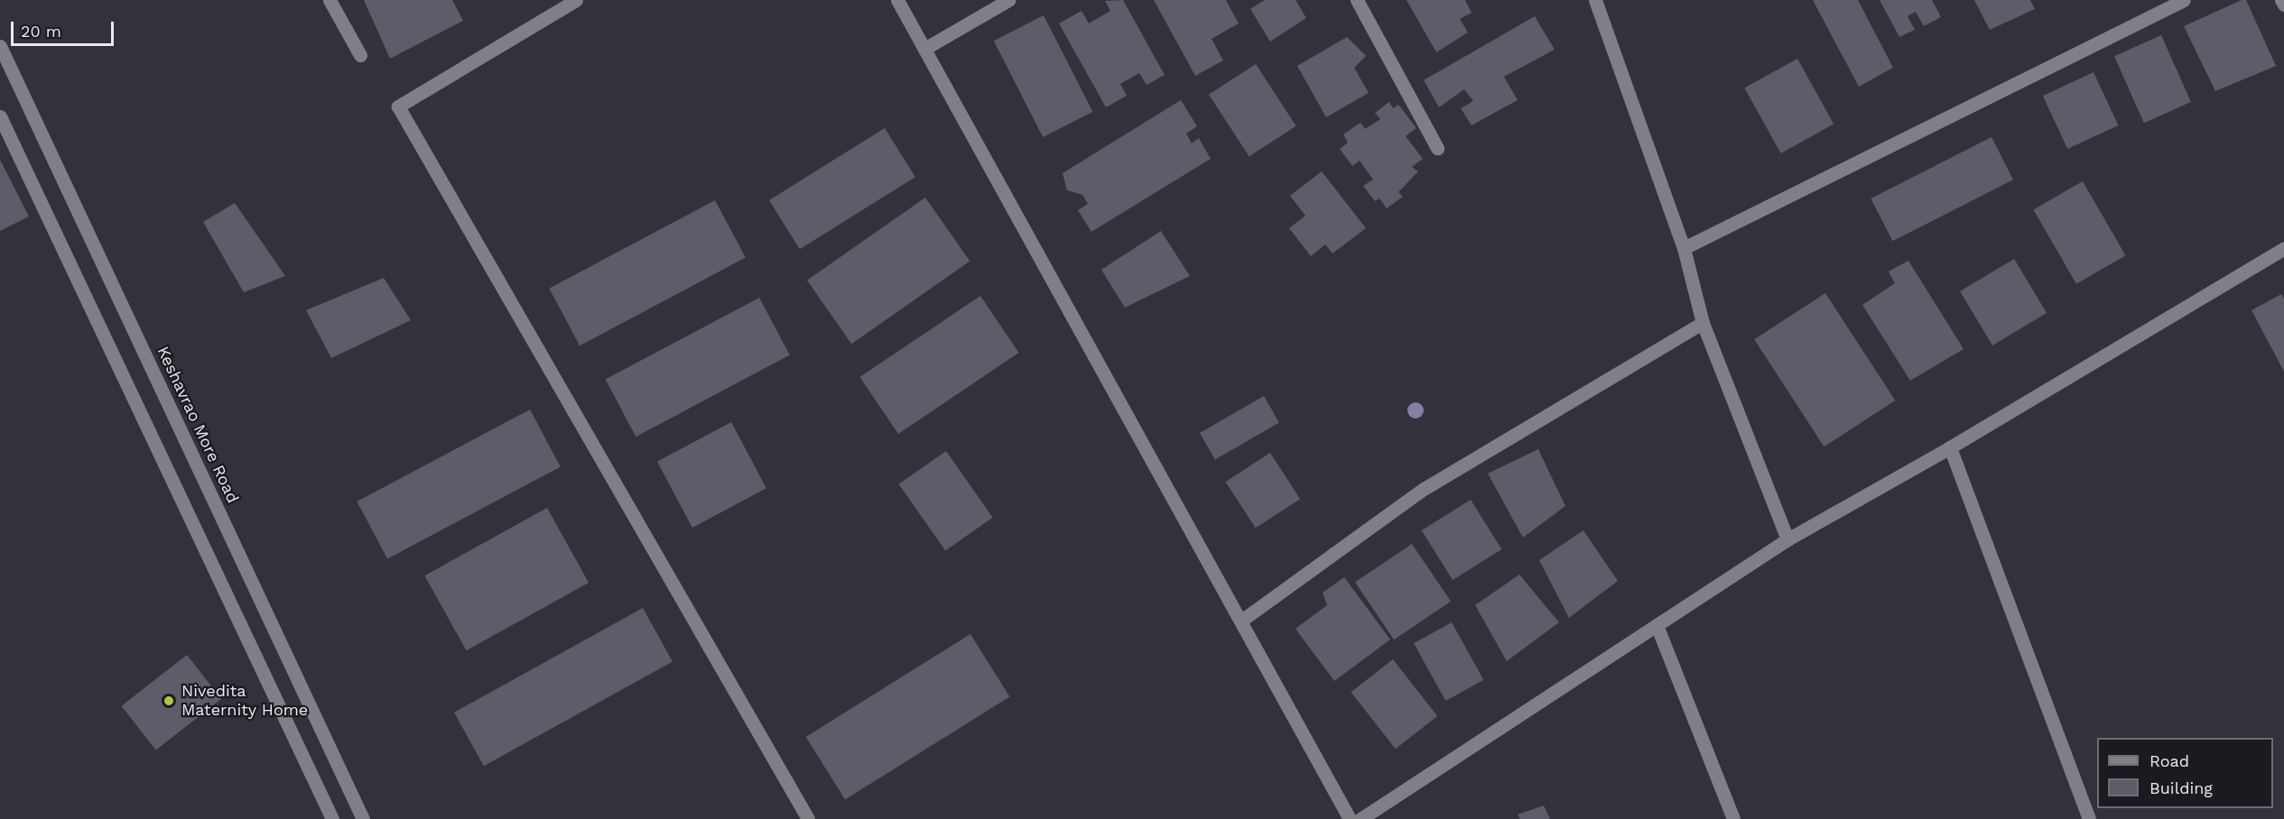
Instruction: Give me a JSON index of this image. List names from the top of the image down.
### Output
{
  "streets": {
    "street": ["Keshavrao More Road"]
  },
  "places": ["Nivedita Maternity Home"],
  "legend": ["Road", "Building"],
  "scale_bar": "20 m"
}
